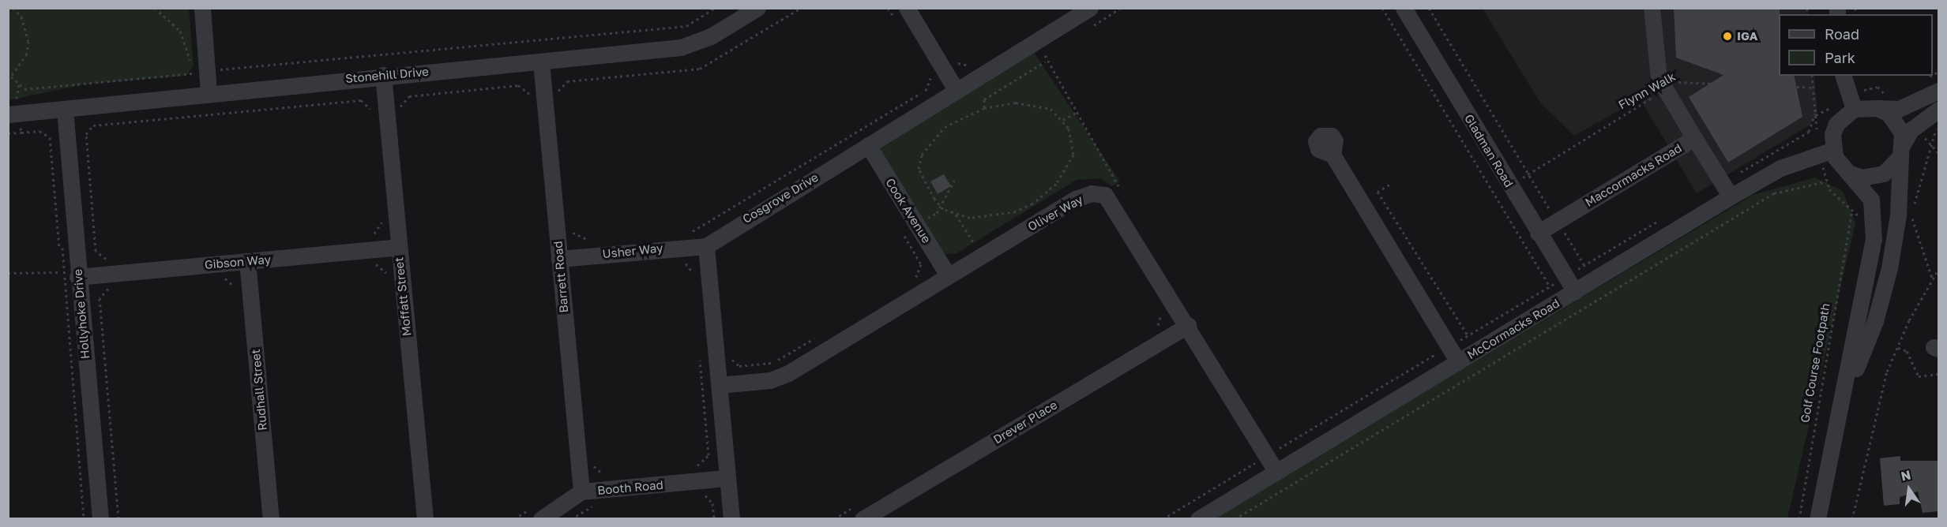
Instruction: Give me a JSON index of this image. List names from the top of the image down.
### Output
{
  "streets": {
    "street": [
      "Stonehill Drive",
      "Gladman Road",
      "Maccormacks Road",
      "Cosgrove Drive",
      "Cook Avenue",
      "Oliver Way",
      "Usher Way",
      "Gibson Way",
      "Barrett Road",
      "Moffatt Street",
      "Hollyhoke Drive",
      "McCormacks Road",
      "Rudhall Street",
      "Drever Place",
      "Booth Road"
    ],
    "path": ["Flynn Walk", "Golf Course Footpath"]
  },
  "crossings": [
    ["Stonehill Drive", "Barrett Road"],
    ["Stonehill Drive", "Moffatt Street"],
    ["Stonehill Drive", "Hollyhoke Drive"],
    ["Flynn Walk", "Gladman Road"],
    ["Gladman Road", "Maccormacks Road"],
    ["Gladman Road", "McCormacks Road"],
    ["Maccormacks Road", "McCormacks Road"],
    ["Cosgrove Drive", "Cook Avenue"],
    ["Cosgrove Drive", "Usher Way"],
    ["Cook Avenue", "Oliver Way"],
    ["Oliver Way", "McCormacks Road"],
    ["Oliver Way", "Drever Place"],
    ["Usher Way", "Barrett Road"],
    ["Gibson Way", "Moffatt Street"],
    ["Gibson Way", "Hollyhoke Drive"],
    ["Gibson Way", "Rudhall Street"],
    ["Barrett Road", "Booth Road"]
  ],
  "places": ["IGA"],
  "legend": ["Road", "Park"],
  "north": "top"
}
